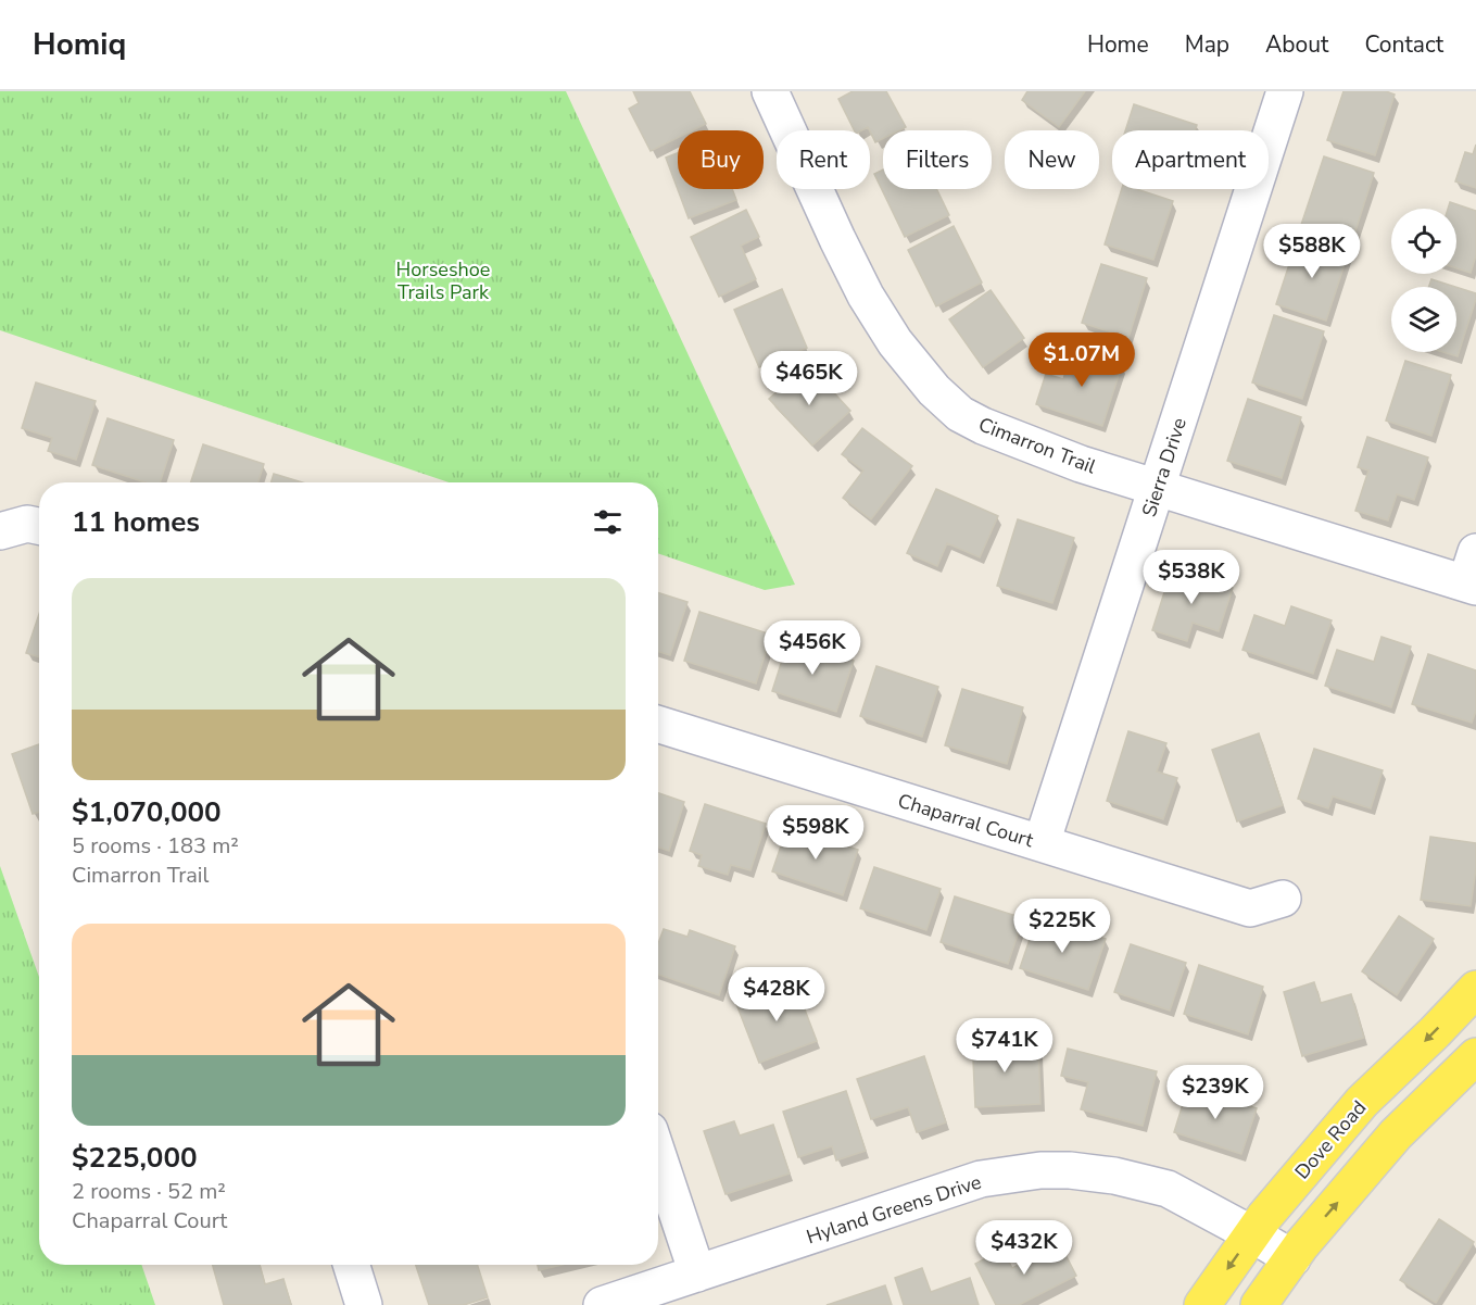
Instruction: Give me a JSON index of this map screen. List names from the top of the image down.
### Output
{
  "streets": {
    "main road": ["Dove Road"],
    "street": [
      "Cimarron Trail",
      "Sierra Drive",
      "Chaparral Court",
      "Hyland Greens Drive"
    ]
  },
  "crossings": [
    ["Cimarron Trail", "Sierra Drive"],
    ["Sierra Drive", "Chaparral Court"],
    ["Dove Road", "Hyland Greens Drive"]
  ],
  "parks": ["Horseshoe Trails Park"],
  "page": {
    "header": "Homiq",
    "nav": [
      "Home",
      "Map",
      "About",
      "Contact"
    ],
    "chip": [
      "Buy",
      "Rent",
      "Filters",
      "New",
      "Apartment"
    ],
    "price": [
      "$588K",
      "$1.07M",
      "$465K",
      "$538K",
      "$456K",
      "$598K",
      "$225K",
      "$428K",
      "$741K",
      "$239K",
      "$432K"
    ],
    "heading": "11 homes",
    "list": [
      {
        "name": "$1,070,000",
        "note": "5 rooms · 183 m² · Cimarron Trail"
      },
      {
        "name": "$225,000",
        "note": "2 rooms · 52 m² · Chaparral Court"
      }
    ]
  }
}
